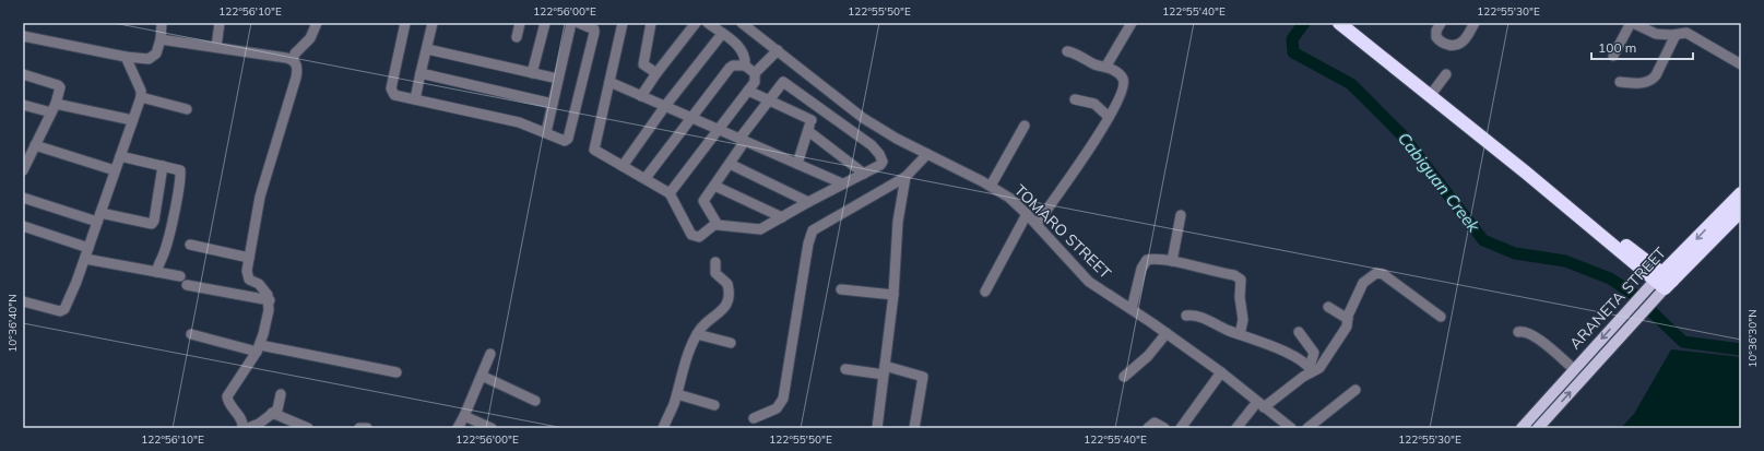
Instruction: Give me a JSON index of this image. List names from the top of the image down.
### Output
{
  "streets": {
    "highway": ["ARANETA STREET"],
    "street": ["TOMARO STREET"]
  },
  "water": ["Cabiguan Creek"],
  "scale_bar": "100 m",
  "coordinates": [
    "122°56'10\"E",
    "122°56'00\"E",
    "122°55'50\"E",
    "122°55'40\"E",
    "122°55'30\"E",
    "10°36'40\"N",
    "10°36'30\"N"
  ]
}
